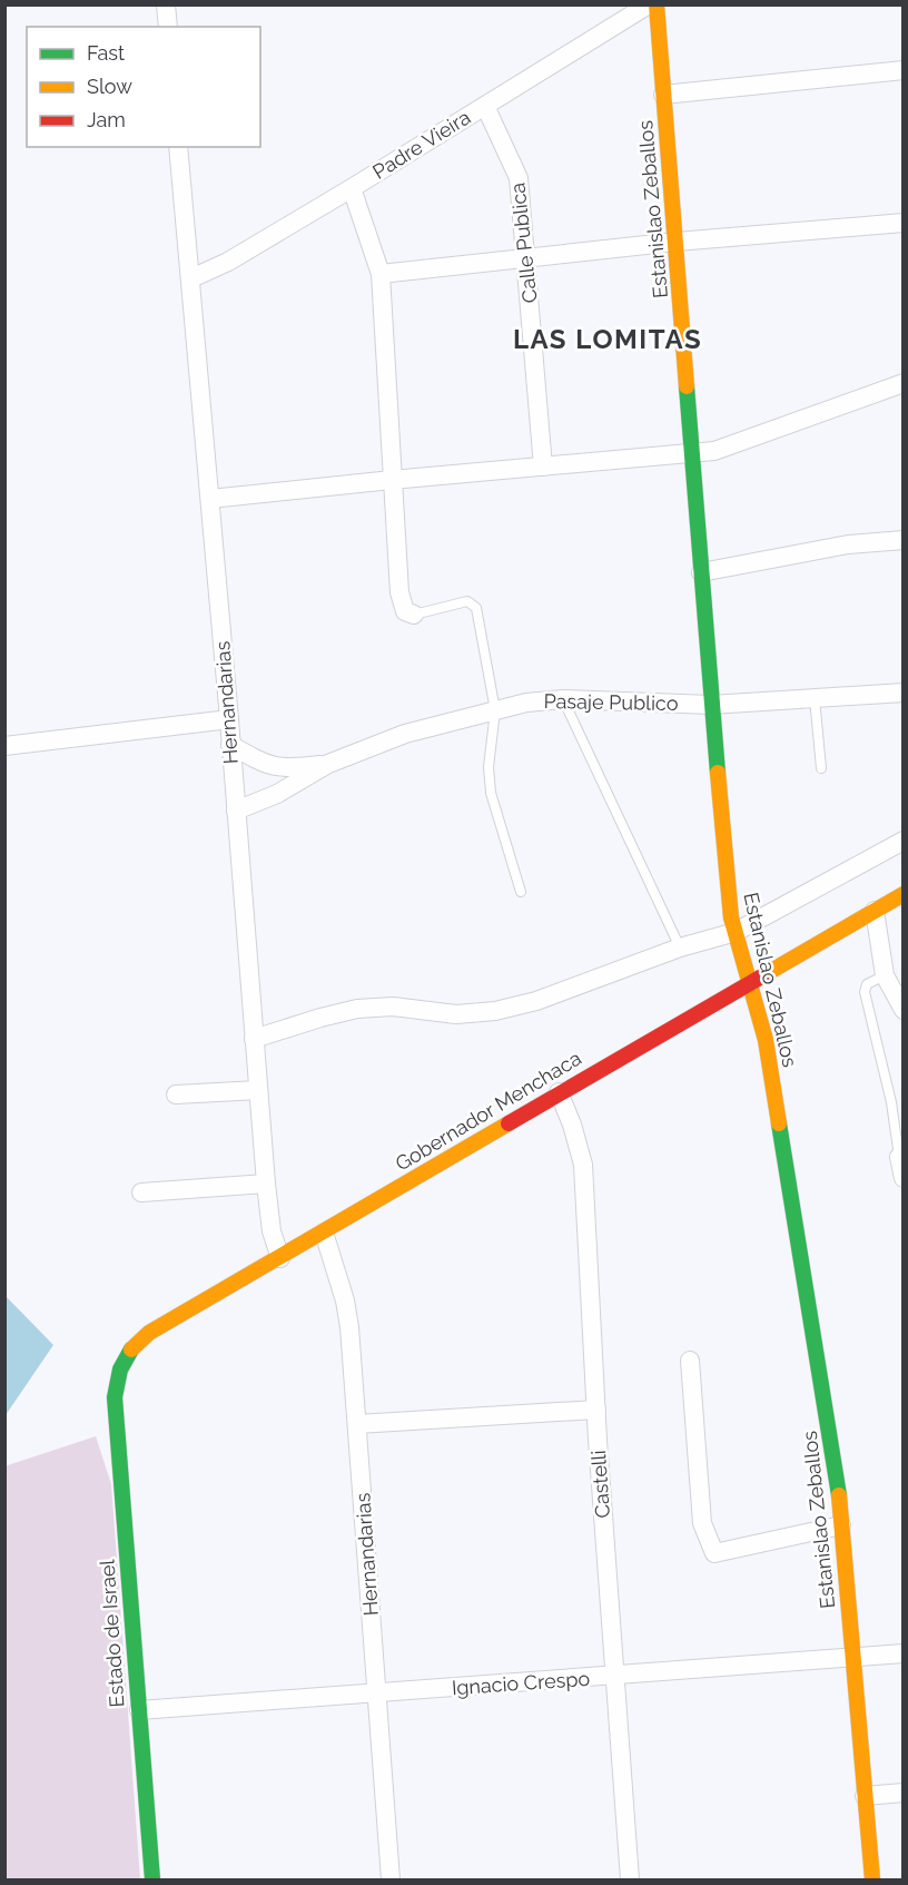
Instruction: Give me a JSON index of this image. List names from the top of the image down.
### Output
{
  "streets": {
    "street": [
      "Padre Vieira",
      "Estanislao Zeballos",
      "Calle Publica",
      "Hernandarias",
      "Pasaje Publico",
      "Gobernador Menchaca",
      "Castelli",
      "Estado de Israel",
      "Ignacio Crespo"
    ]
  },
  "crossings": [
    ["Padre Vieira", "Calle Publica"],
    ["Padre Vieira", "Hernandarias"],
    ["Estanislao Zeballos", "Pasaje Publico"],
    ["Estanislao Zeballos", "Gobernador Menchaca"],
    ["Estanislao Zeballos", "Ignacio Crespo"],
    ["Hernandarias", "Pasaje Publico"],
    ["Hernandarias", "Gobernador Menchaca"],
    ["Hernandarias", "Ignacio Crespo"],
    ["Gobernador Menchaca", "Castelli"],
    ["Gobernador Menchaca", "Estado de Israel"],
    ["Castelli", "Ignacio Crespo"],
    ["Estado de Israel", "Ignacio Crespo"]
  ],
  "districts": ["LAS LOMITAS"],
  "legend": ["Fast", "Slow", "Jam"]
}
